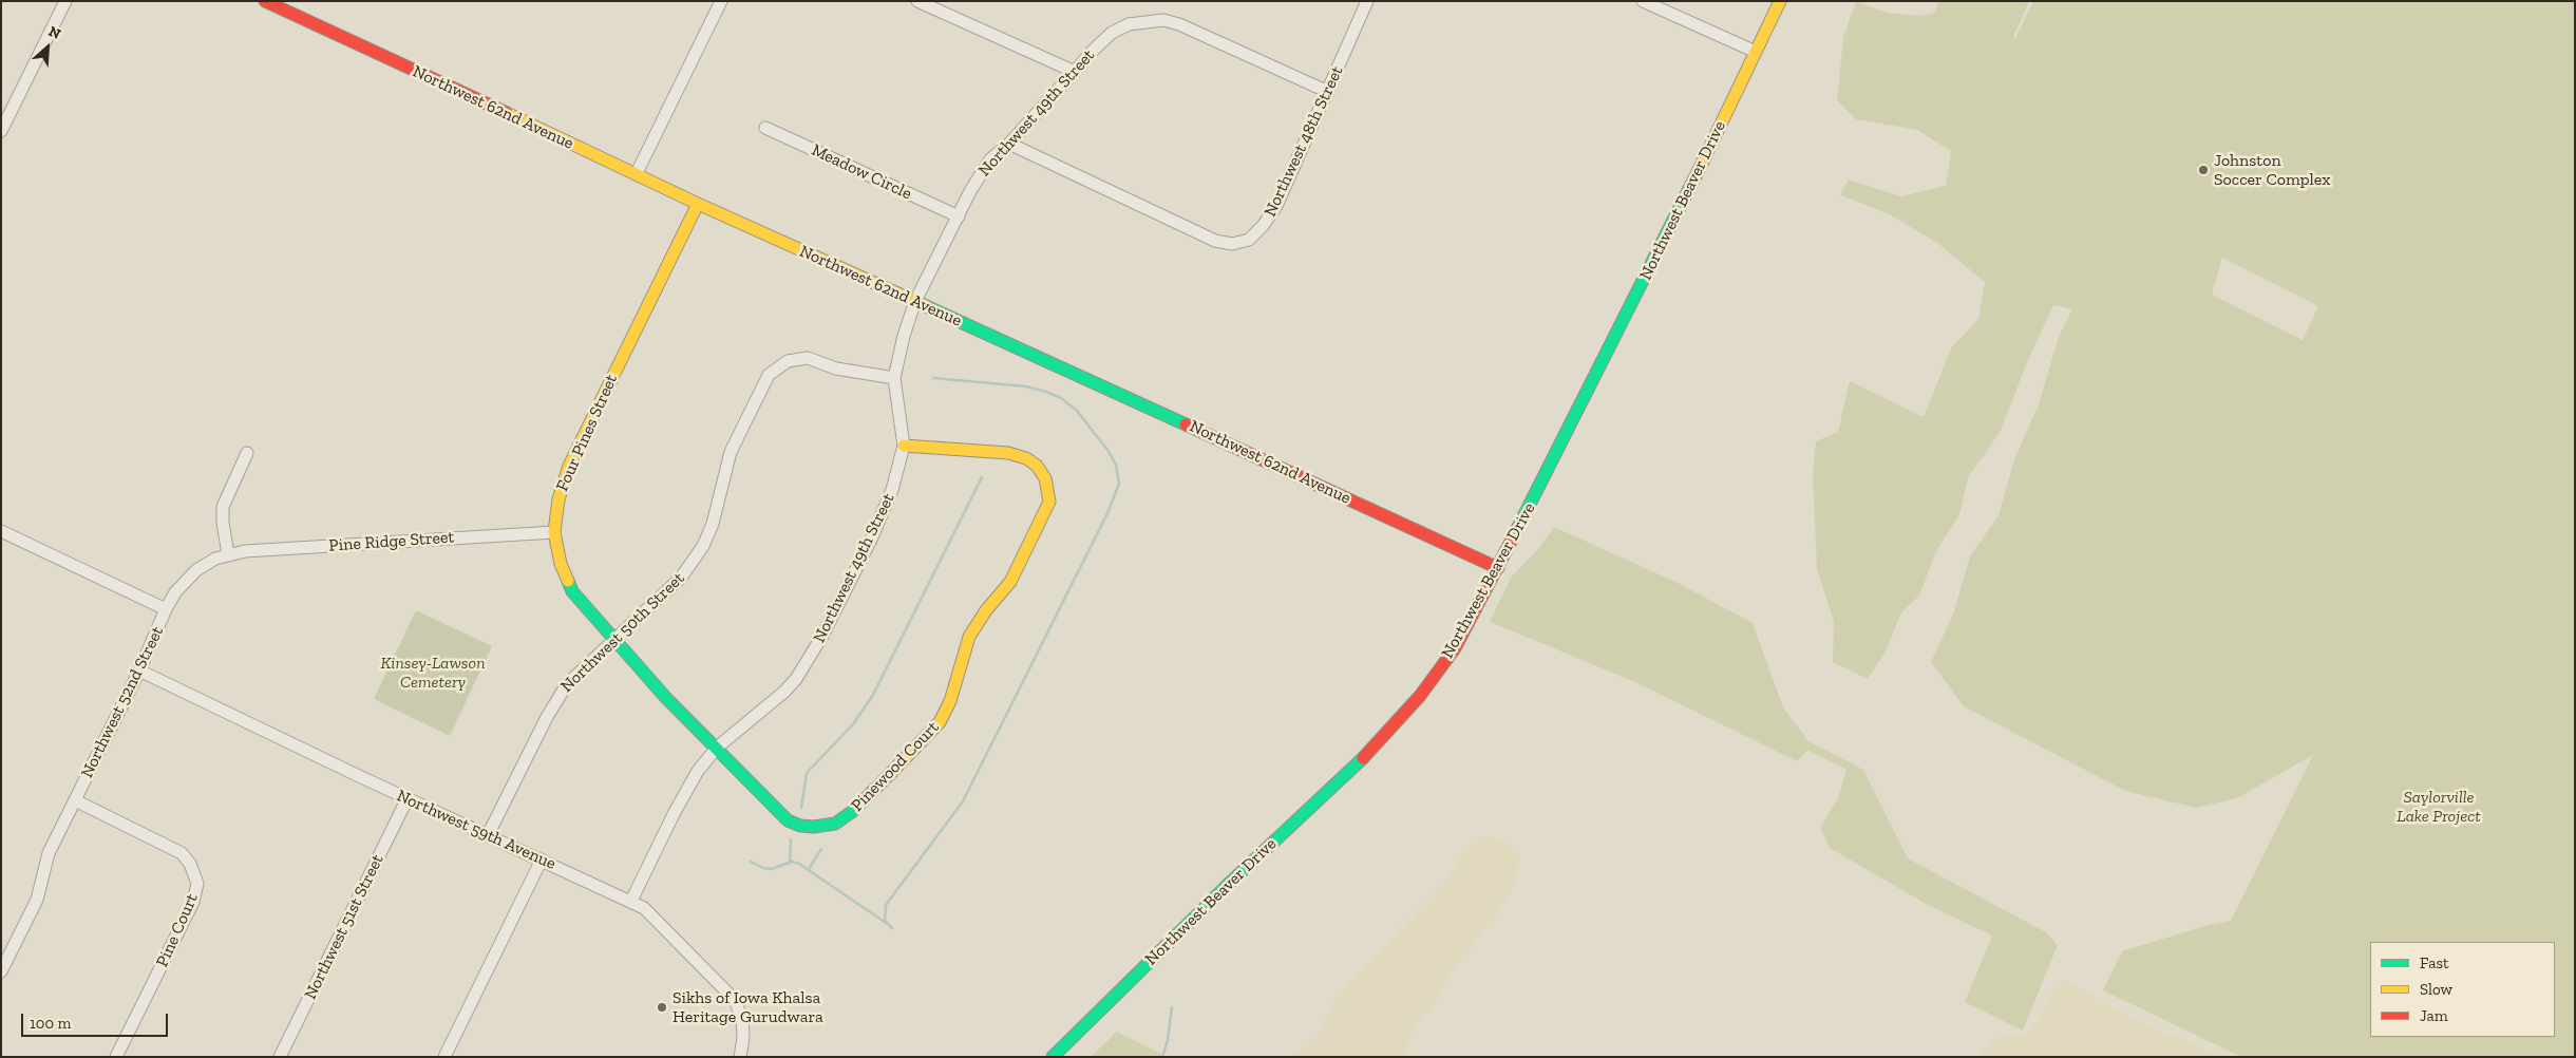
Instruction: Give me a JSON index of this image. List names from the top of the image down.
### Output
{
  "streets": {
    "street": [
      "Northwest 62nd Avenue",
      "Northwest 49th Street",
      "Northwest 48th Street",
      "Meadow Circle",
      "Northwest Beaver Drive",
      "Four Pines Street",
      "Pine Ridge Street",
      "Northwest 50th Street",
      "Northwest 52nd Street",
      "Pinewood Court",
      "Northwest 59th Avenue",
      "Northwest 51st Street",
      "Pine Court"
    ]
  },
  "crossings": [
    ["Northwest 62nd Avenue", "Northwest 49th Street"],
    ["Northwest 62nd Avenue", "Northwest Beaver Drive"],
    ["Northwest 62nd Avenue", "Four Pines Street"],
    ["Northwest 49th Street", "Northwest 48th Street"],
    ["Northwest 49th Street", "Meadow Circle"],
    ["Northwest 49th Street", "Four Pines Street"],
    ["Northwest 49th Street", "Northwest 50th Street"],
    ["Northwest 49th Street", "Pinewood Court"],
    ["Northwest 49th Street", "Northwest 59th Avenue"],
    ["Four Pines Street", "Pine Ridge Street"],
    ["Four Pines Street", "Northwest 50th Street"],
    ["Four Pines Street", "Pinewood Court"],
    ["Pine Ridge Street", "Northwest 52nd Street"],
    ["Northwest 50th Street", "Northwest 59th Avenue"],
    ["Northwest 52nd Street", "Northwest 59th Avenue"],
    ["Northwest 52nd Street", "Pine Court"],
    ["Northwest 59th Avenue", "Northwest 51st Street"]
  ],
  "parks": ["Kinsey-Lawson Cemetery", "Saylorville Lake Project"],
  "places": ["Johnston Soccer Complex", "Sikhs of Iowa Khalsa Heritage Gurudwara"],
  "legend": ["Fast", "Slow", "Jam"],
  "scale_bar": "100 m",
  "north": "top right"
}
